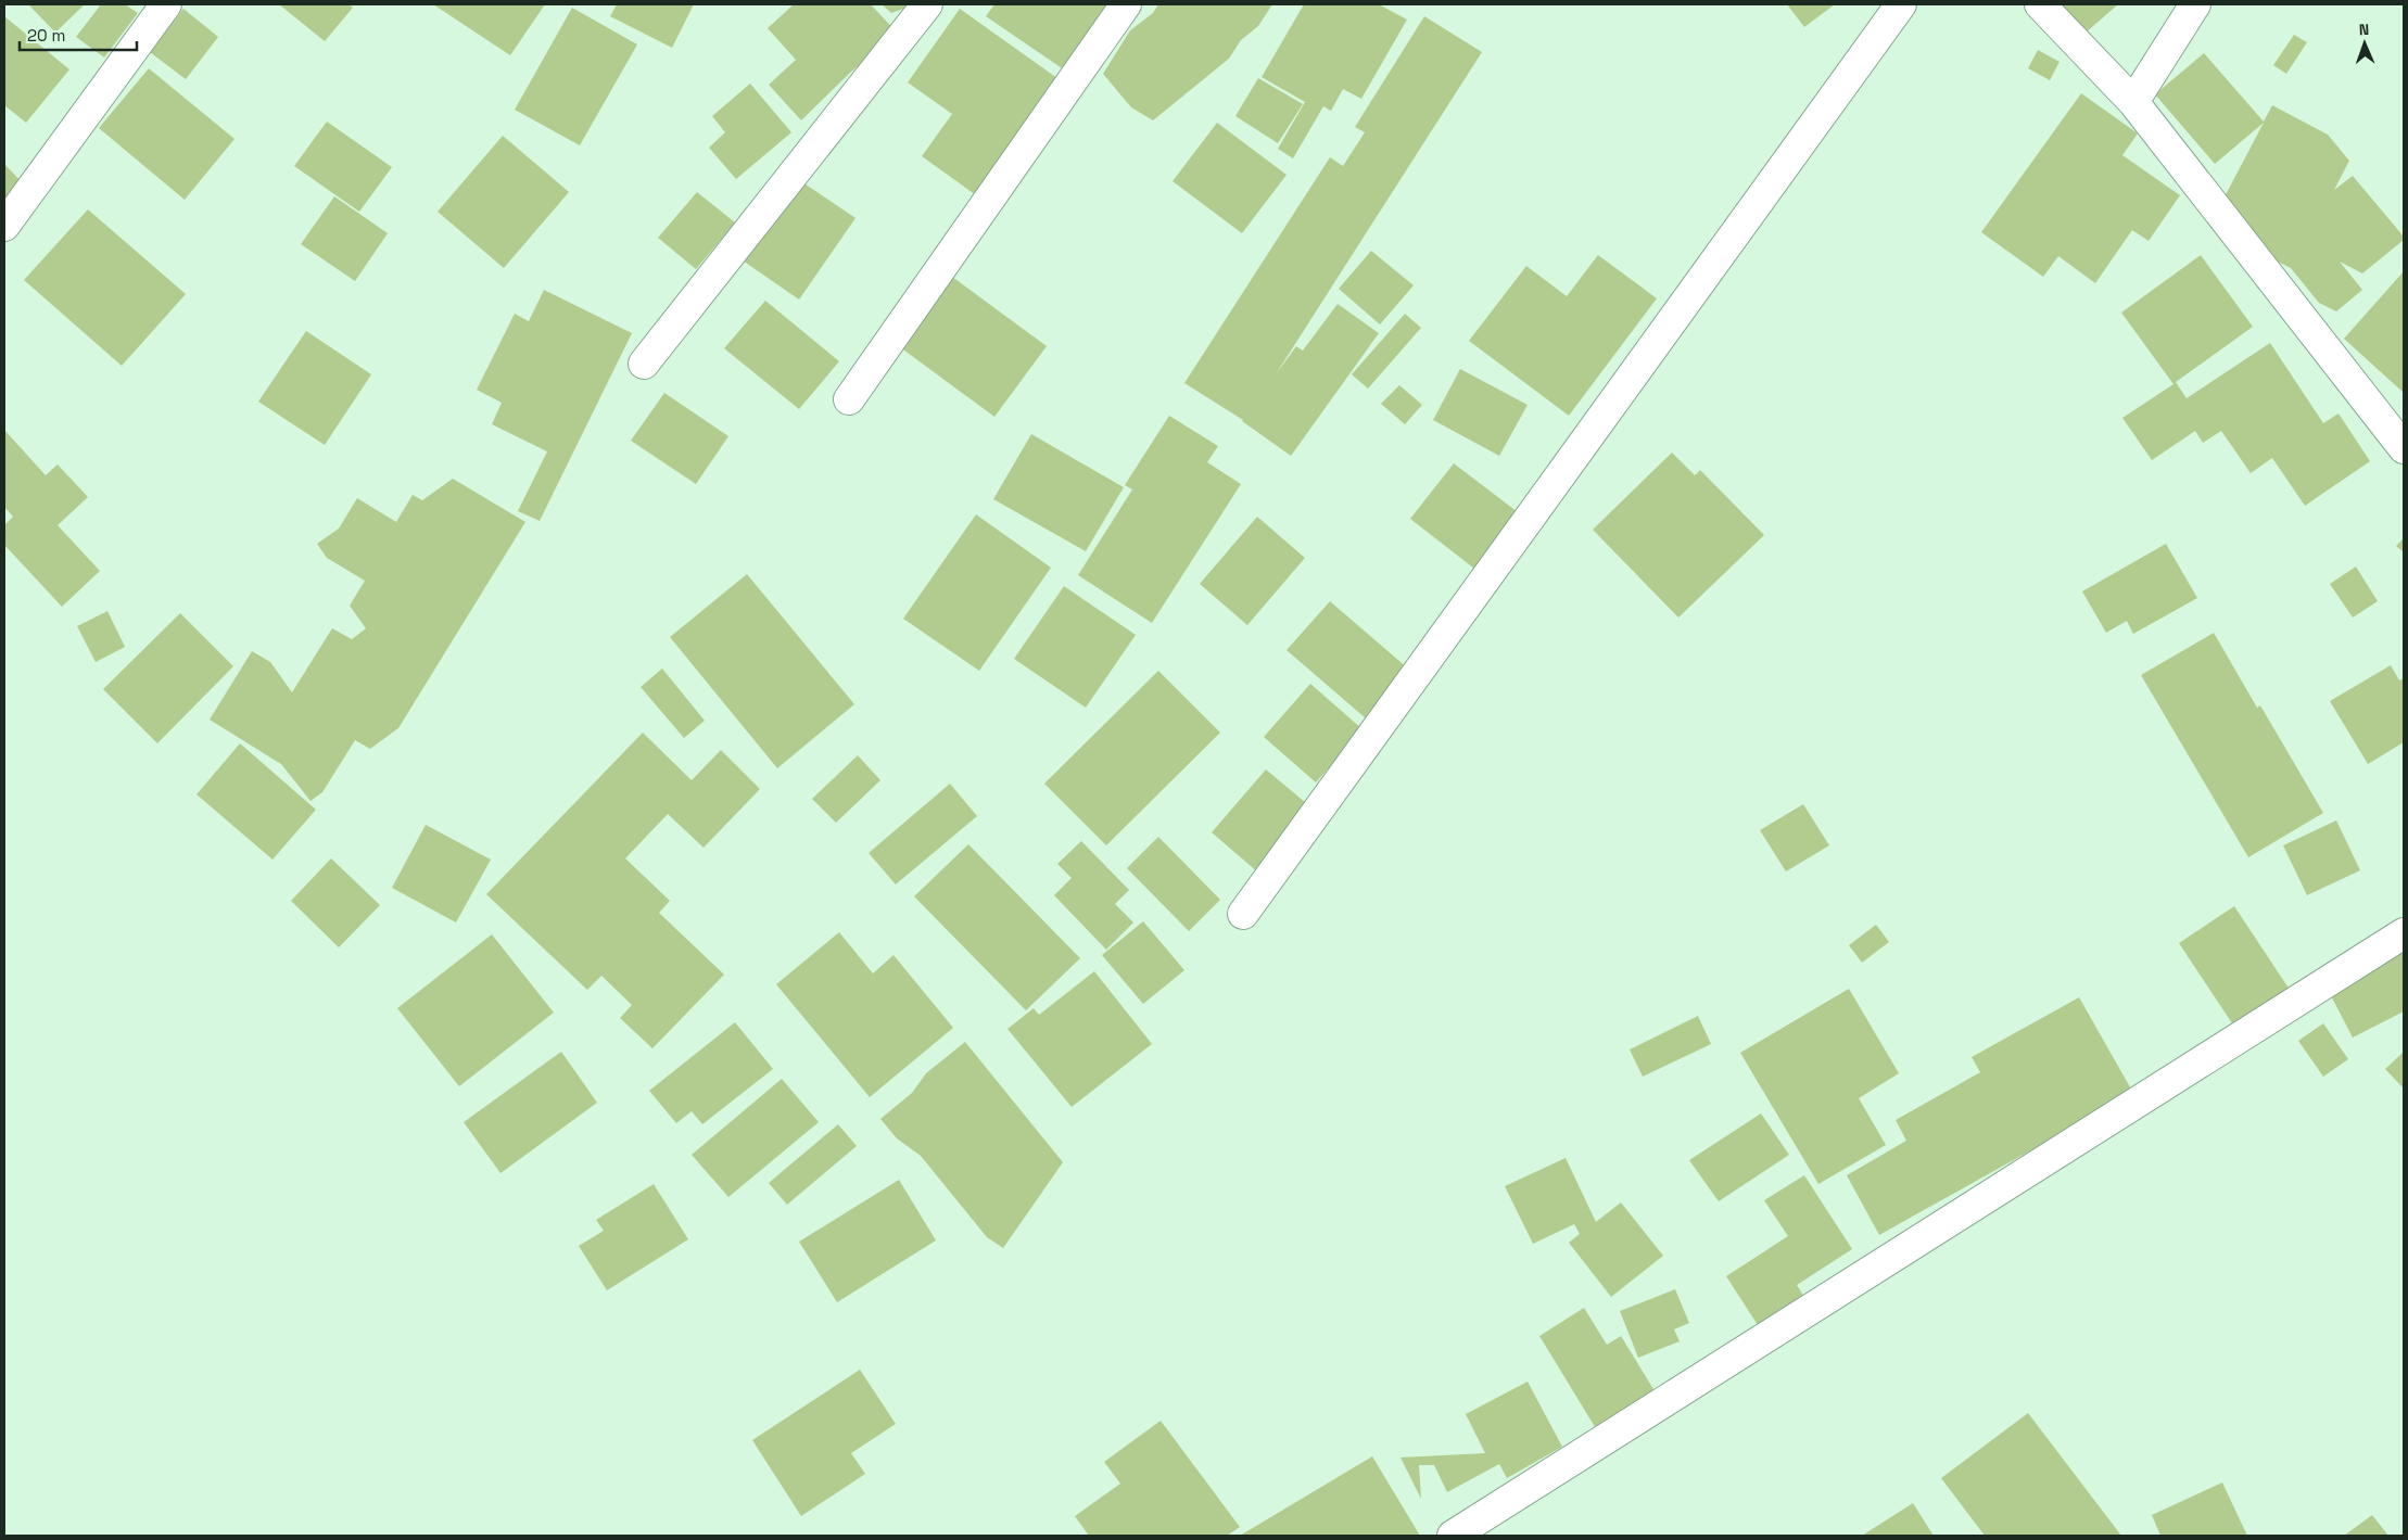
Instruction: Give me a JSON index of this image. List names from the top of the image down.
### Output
{
  "scale_bar": "20 m",
  "north": "top"
}
